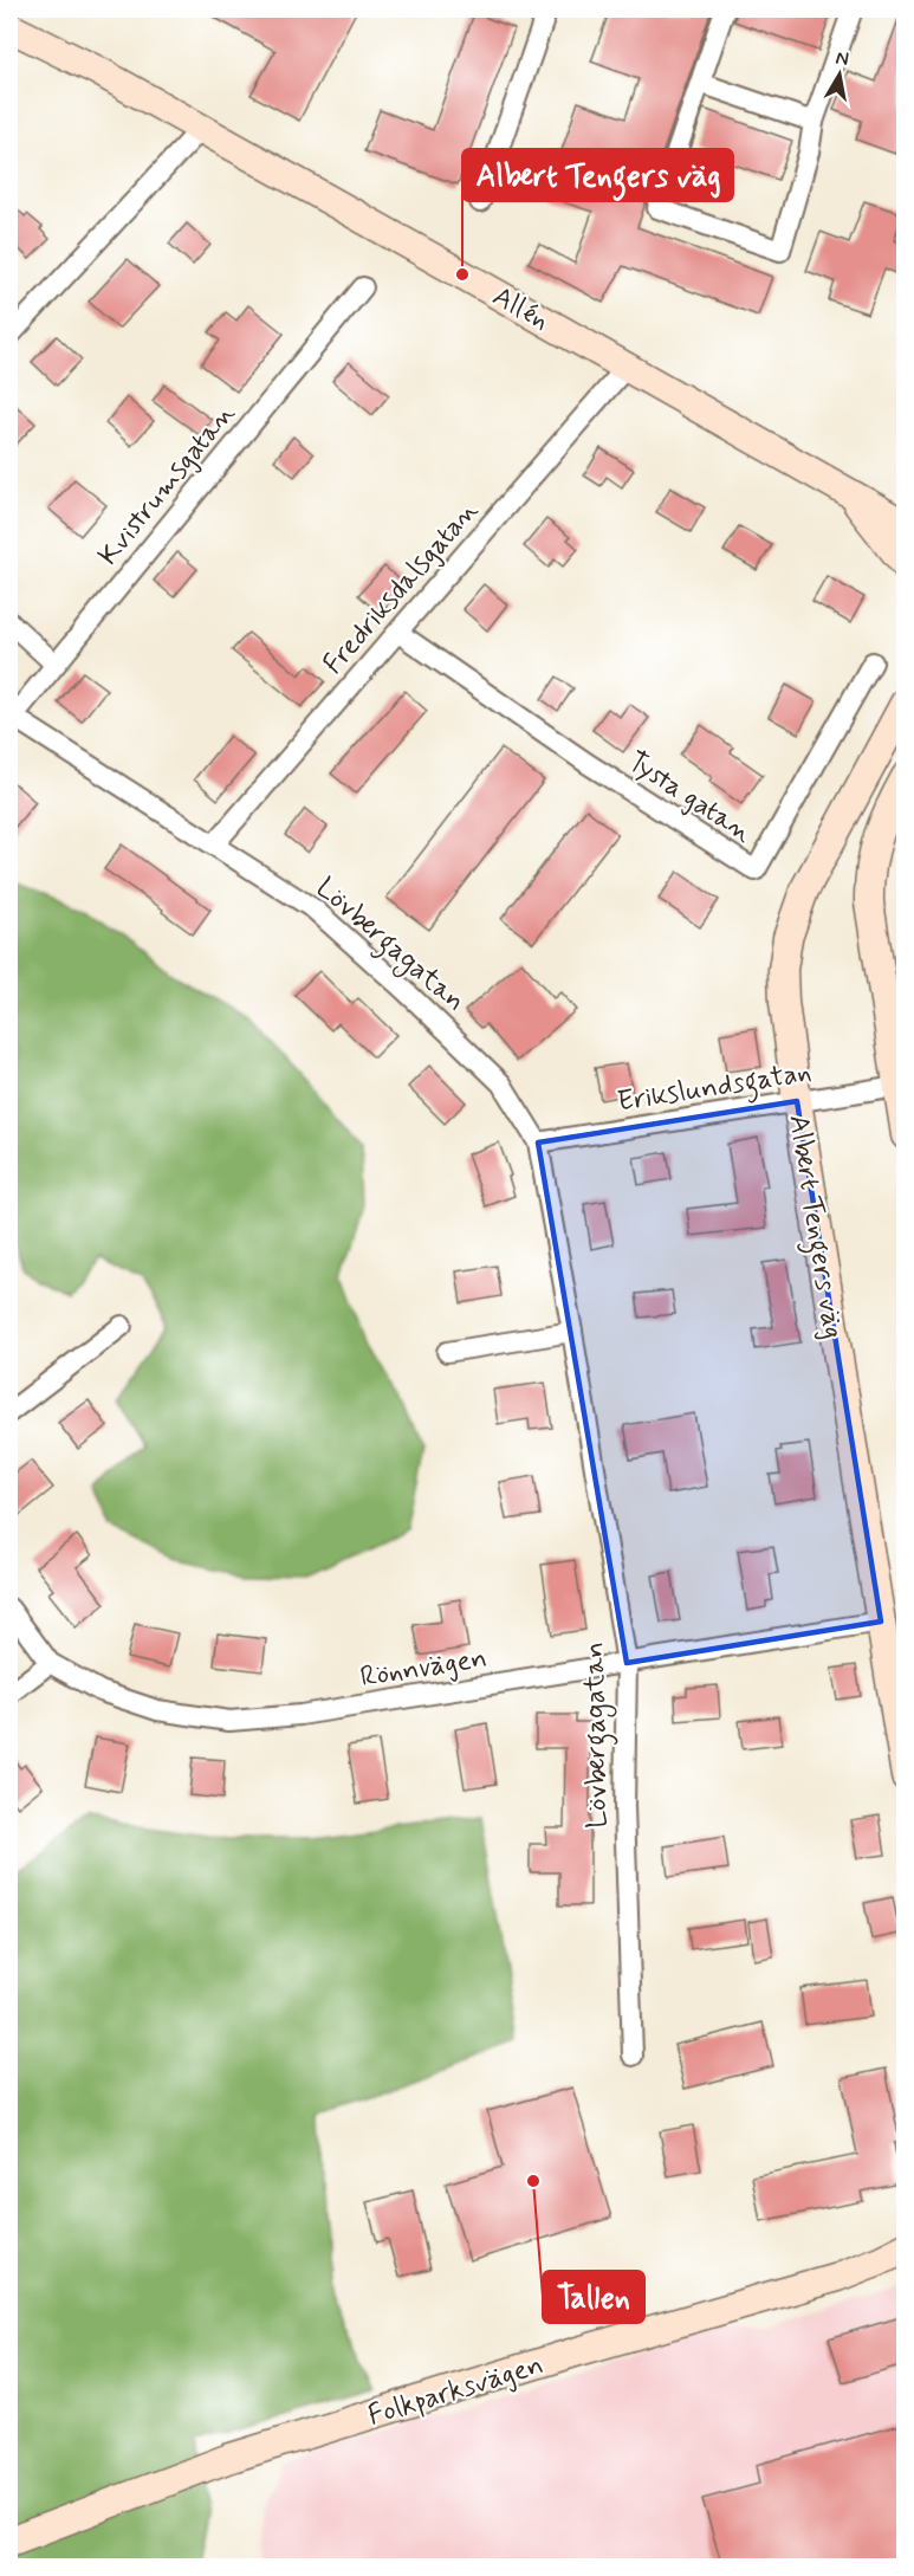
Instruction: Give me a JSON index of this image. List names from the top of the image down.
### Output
{
  "streets": {
    "main road": ["Allén", "Albert Tengers väg", "Folkparksvägen"],
    "street": [
      "Kvistrumsgatan",
      "Fredriksdalsgatan",
      "Tysta gatan",
      "Lövbergagatan",
      "Erikslundsgatan",
      "Rönnvägen"
    ]
  },
  "crossings": [
    ["Allén", "Fredriksdalsgatan"],
    ["Kvistrumsgatan", "Lövbergagatan"],
    ["Fredriksdalsgatan", "Tysta gatan"],
    ["Fredriksdalsgatan", "Lövbergagatan"],
    ["Lövbergagatan", "Erikslundsgatan"],
    ["Lövbergagatan", "Rönnvägen"],
    ["Erikslundsgatan", "Albert Tengers väg"],
    ["Albert Tengers väg", "Rönnvägen"]
  ],
  "places": ["Albert Tengers väg", "Tallen"],
  "north": "top"
}
